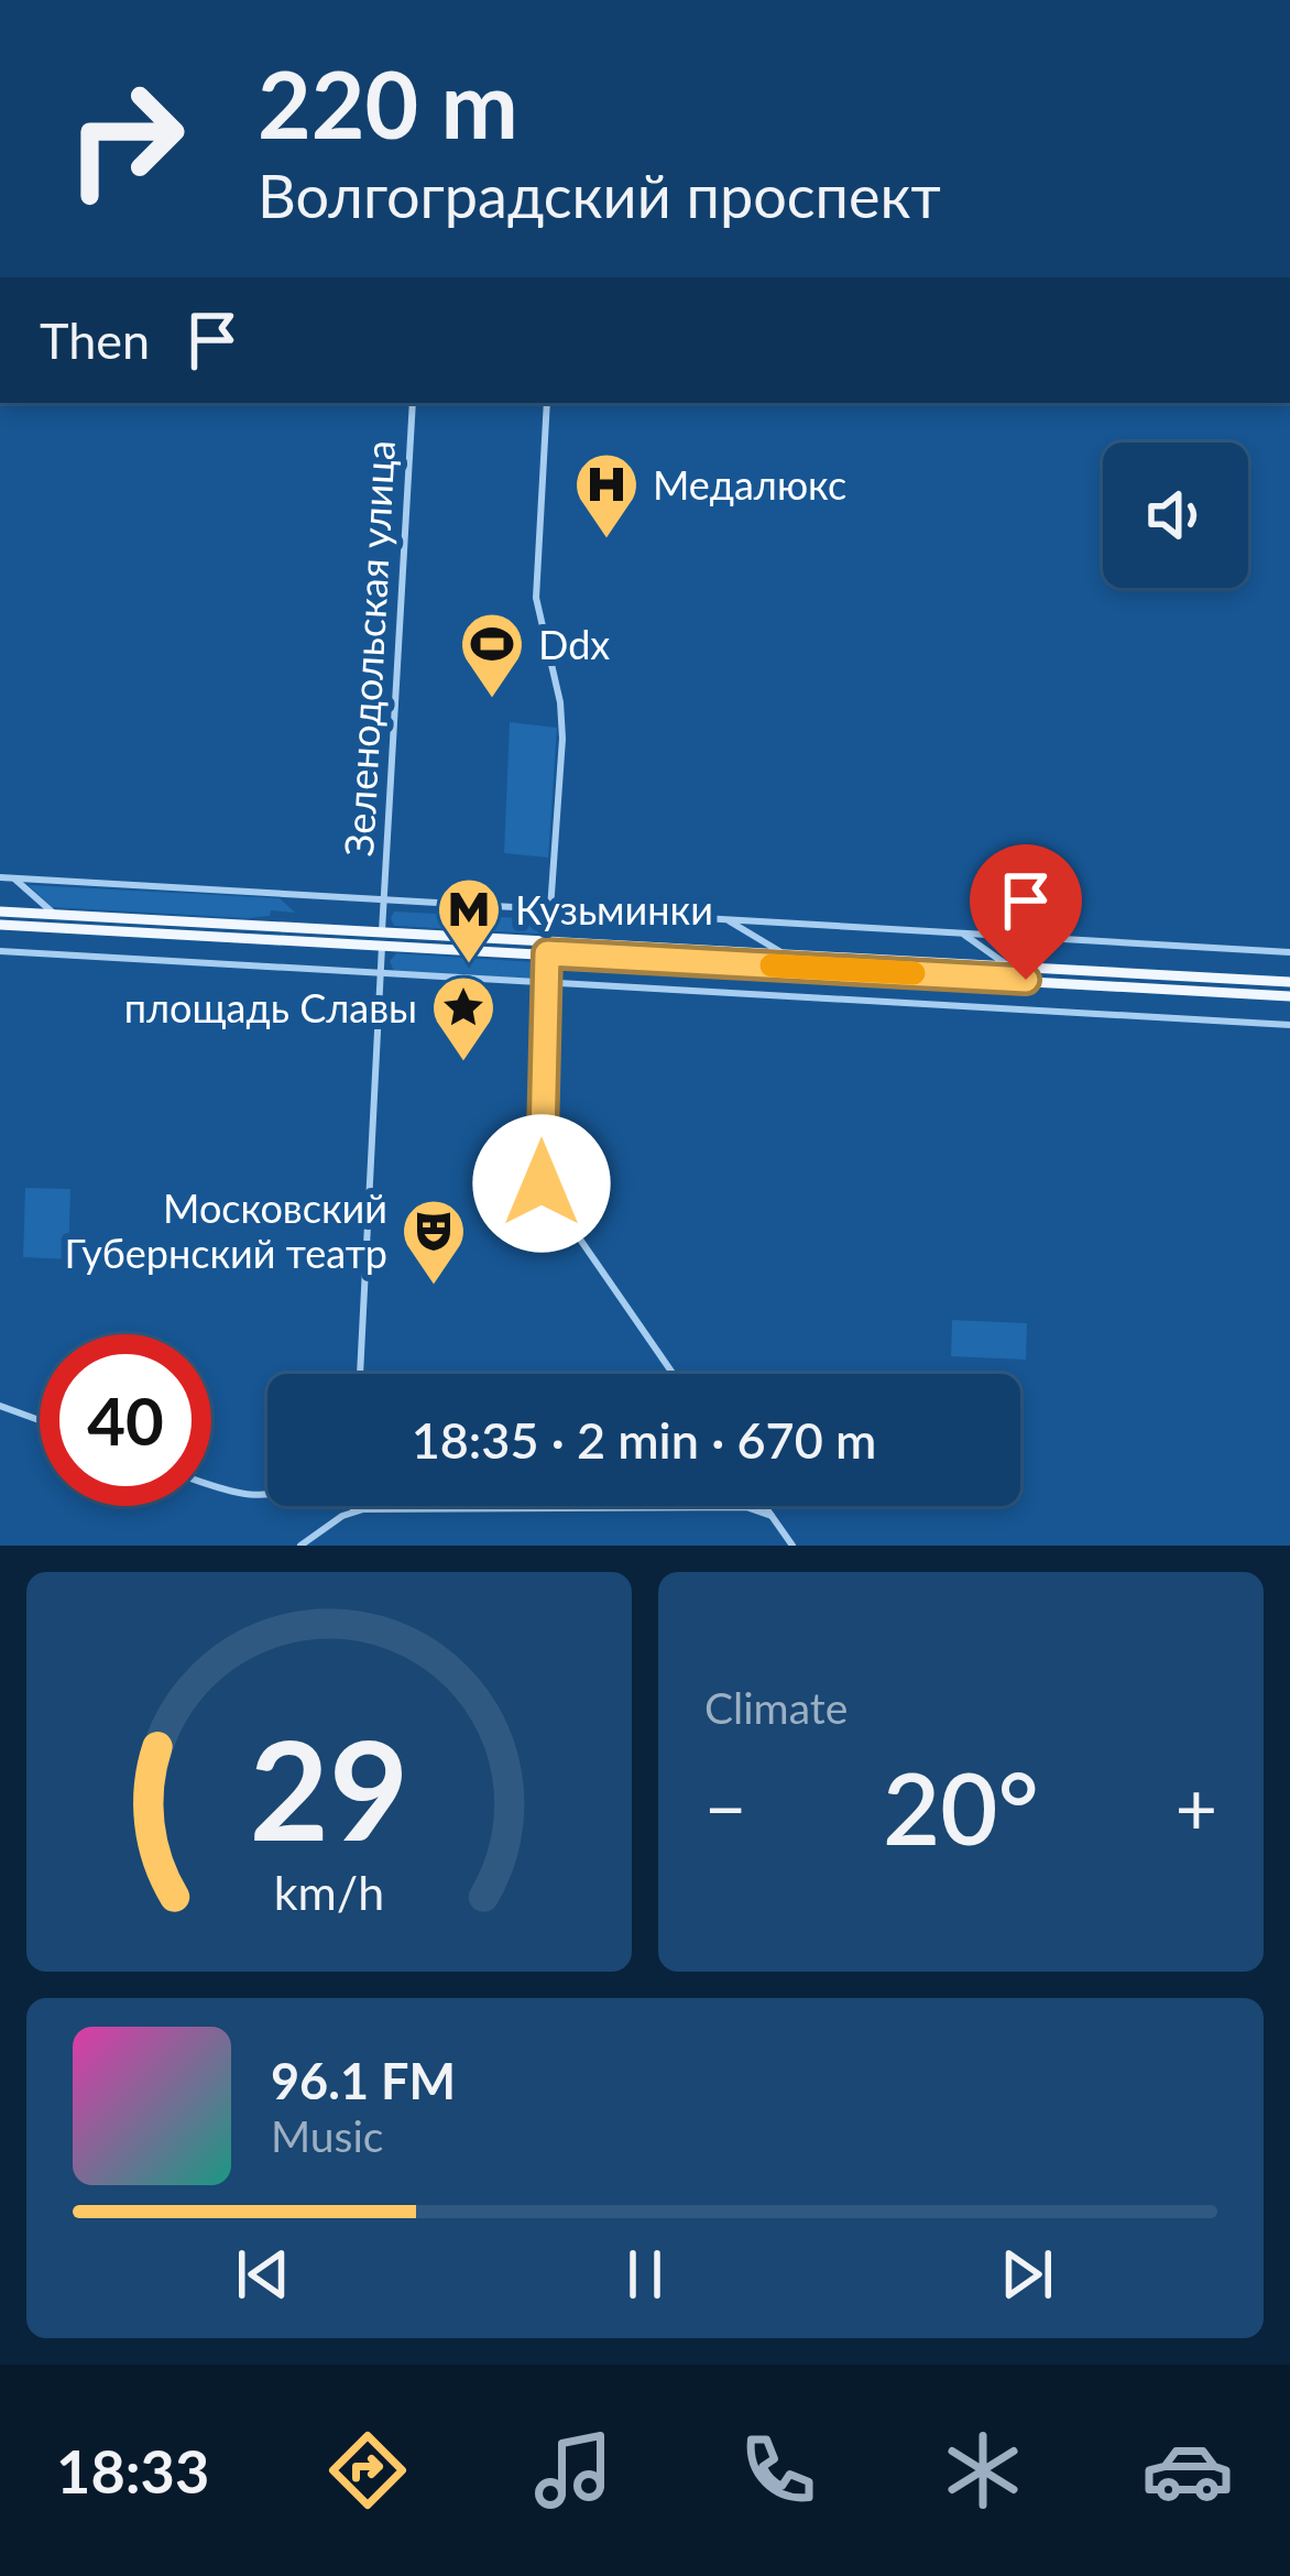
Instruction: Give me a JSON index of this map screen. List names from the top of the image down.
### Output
{
  "streets": {
    "street": ["Зеленодольская улица"]
  },
  "places": {
    "hospital": ["Медалюкс"],
    "sports": ["Ddx"],
    "metro station": ["Кузьминки"],
    "place": ["площадь Славы"],
    "theatre": ["Московский Губернский театр"]
  },
  "page": {
    "turn": ["220 m", "Волгоградский проспект"],
    "then": "Then",
    "limit": "40",
    "trip": "18:35 · 2 min · 670 m",
    "tile": "Climate",
    "heat": ["−", "20°", "+"],
    "song": ["96.1 FM", "Music"],
    "tabs": "18:33",
    "gauge": ["29", "km/h"]
  }
}
